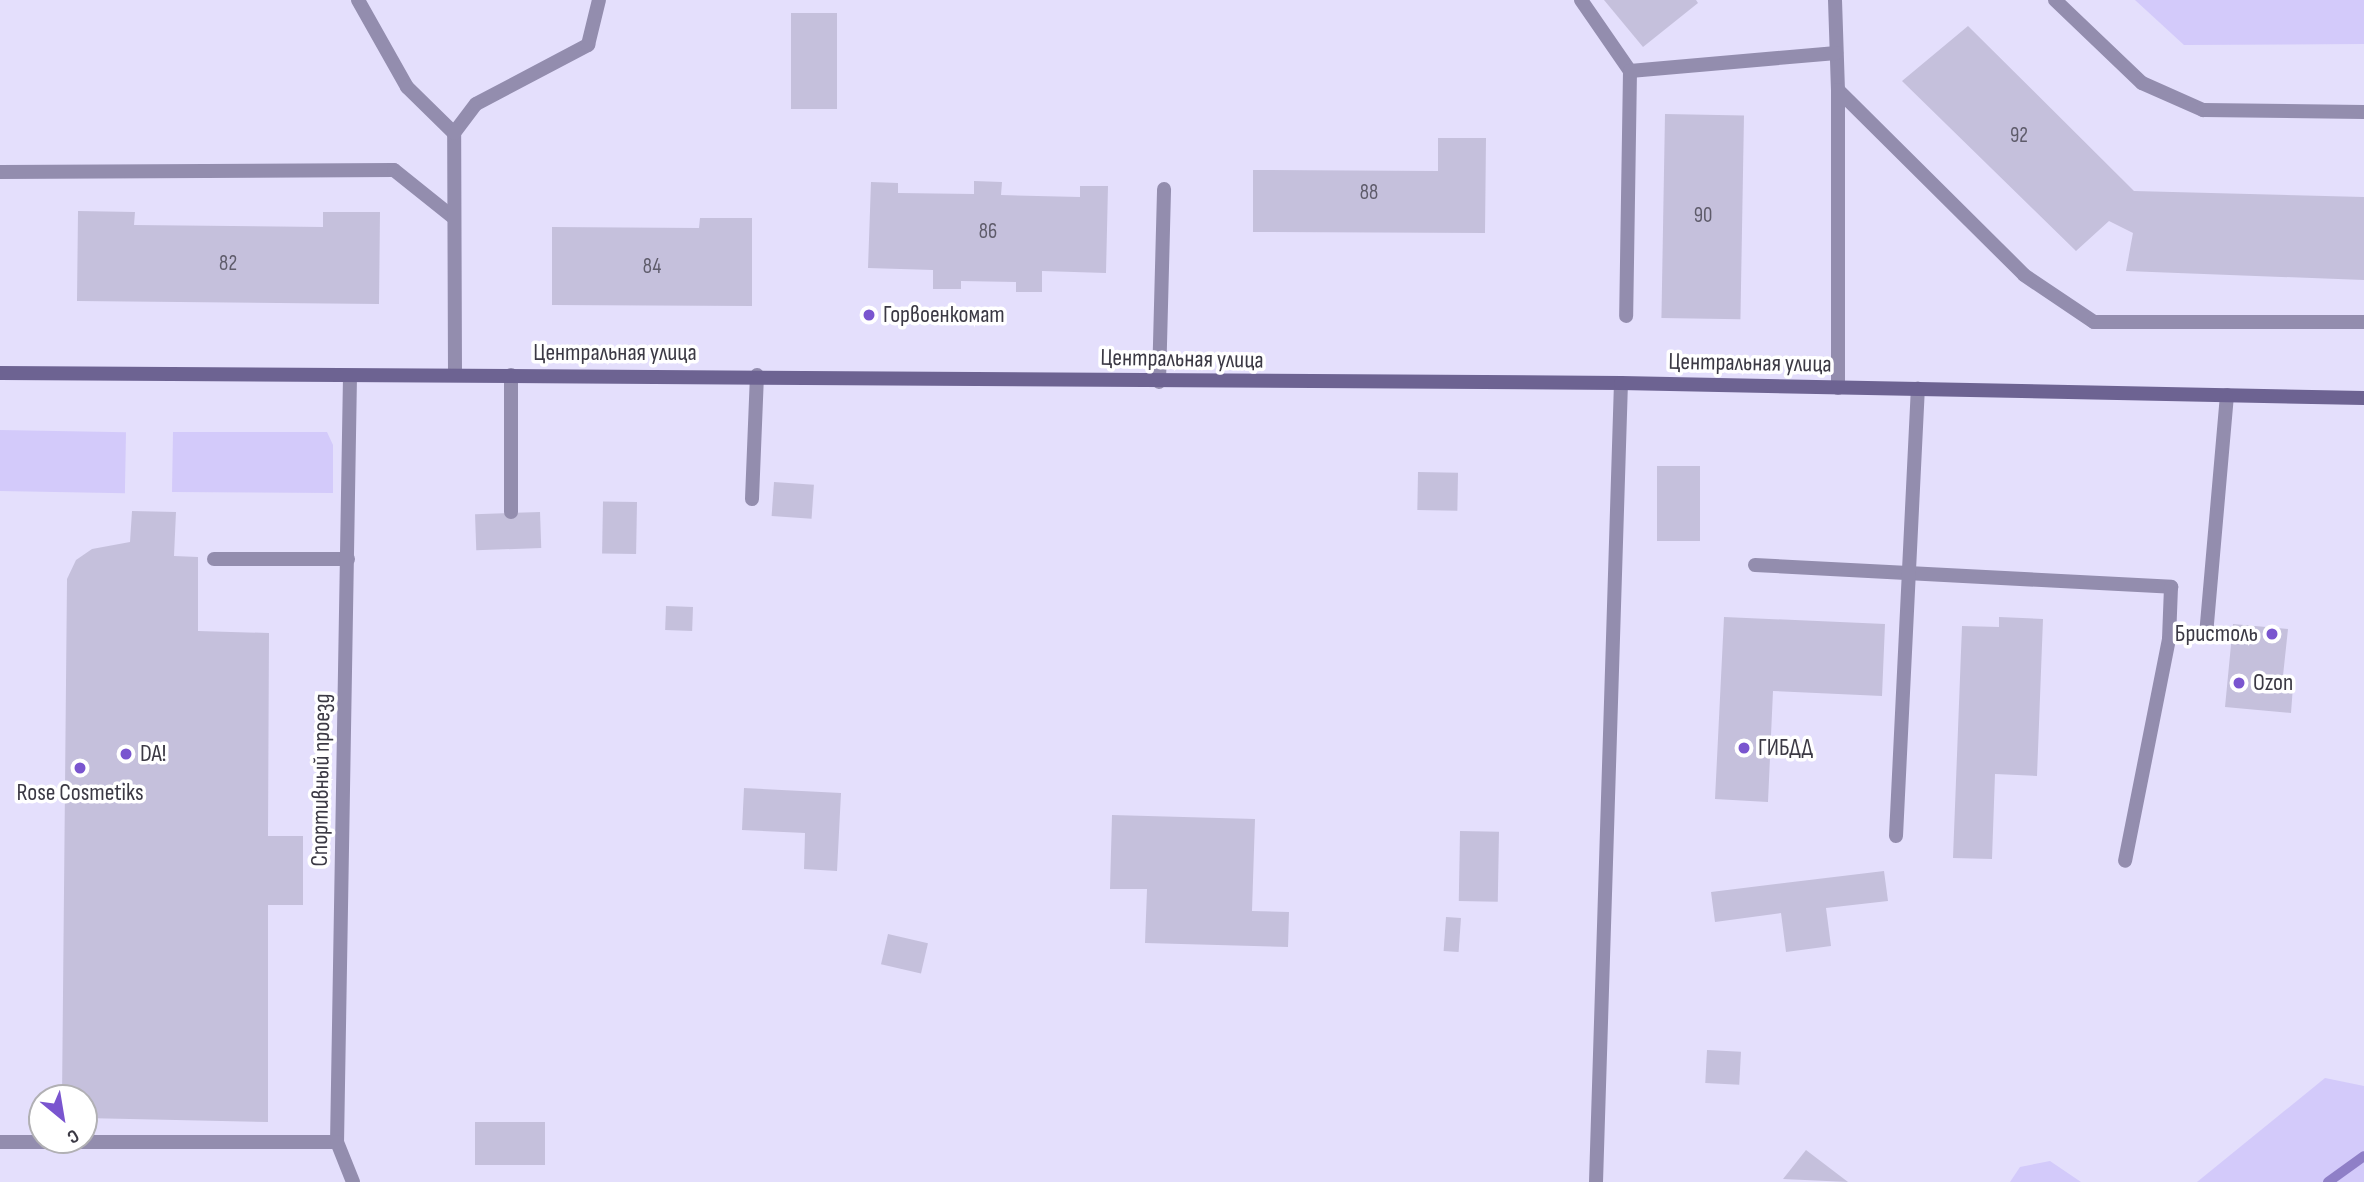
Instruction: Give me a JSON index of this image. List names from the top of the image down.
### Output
{
  "streets": {
    "main road": ["Центральная улица"],
    "street": ["Спортивный проезд"]
  },
  "crossings": [
    ["Центральная улица", "Спортивный проезд"]
  ],
  "places": [
    "Горвоенкомат",
    "Бристоль",
    "Ozon",
    "ГИБДД",
    "DA!",
    "Rose Cosmetiks"
  ],
  "house_numbers": [
    "92",
    "88",
    "90",
    "86",
    "82",
    "84"
  ],
  "north": "bottom right"
}
